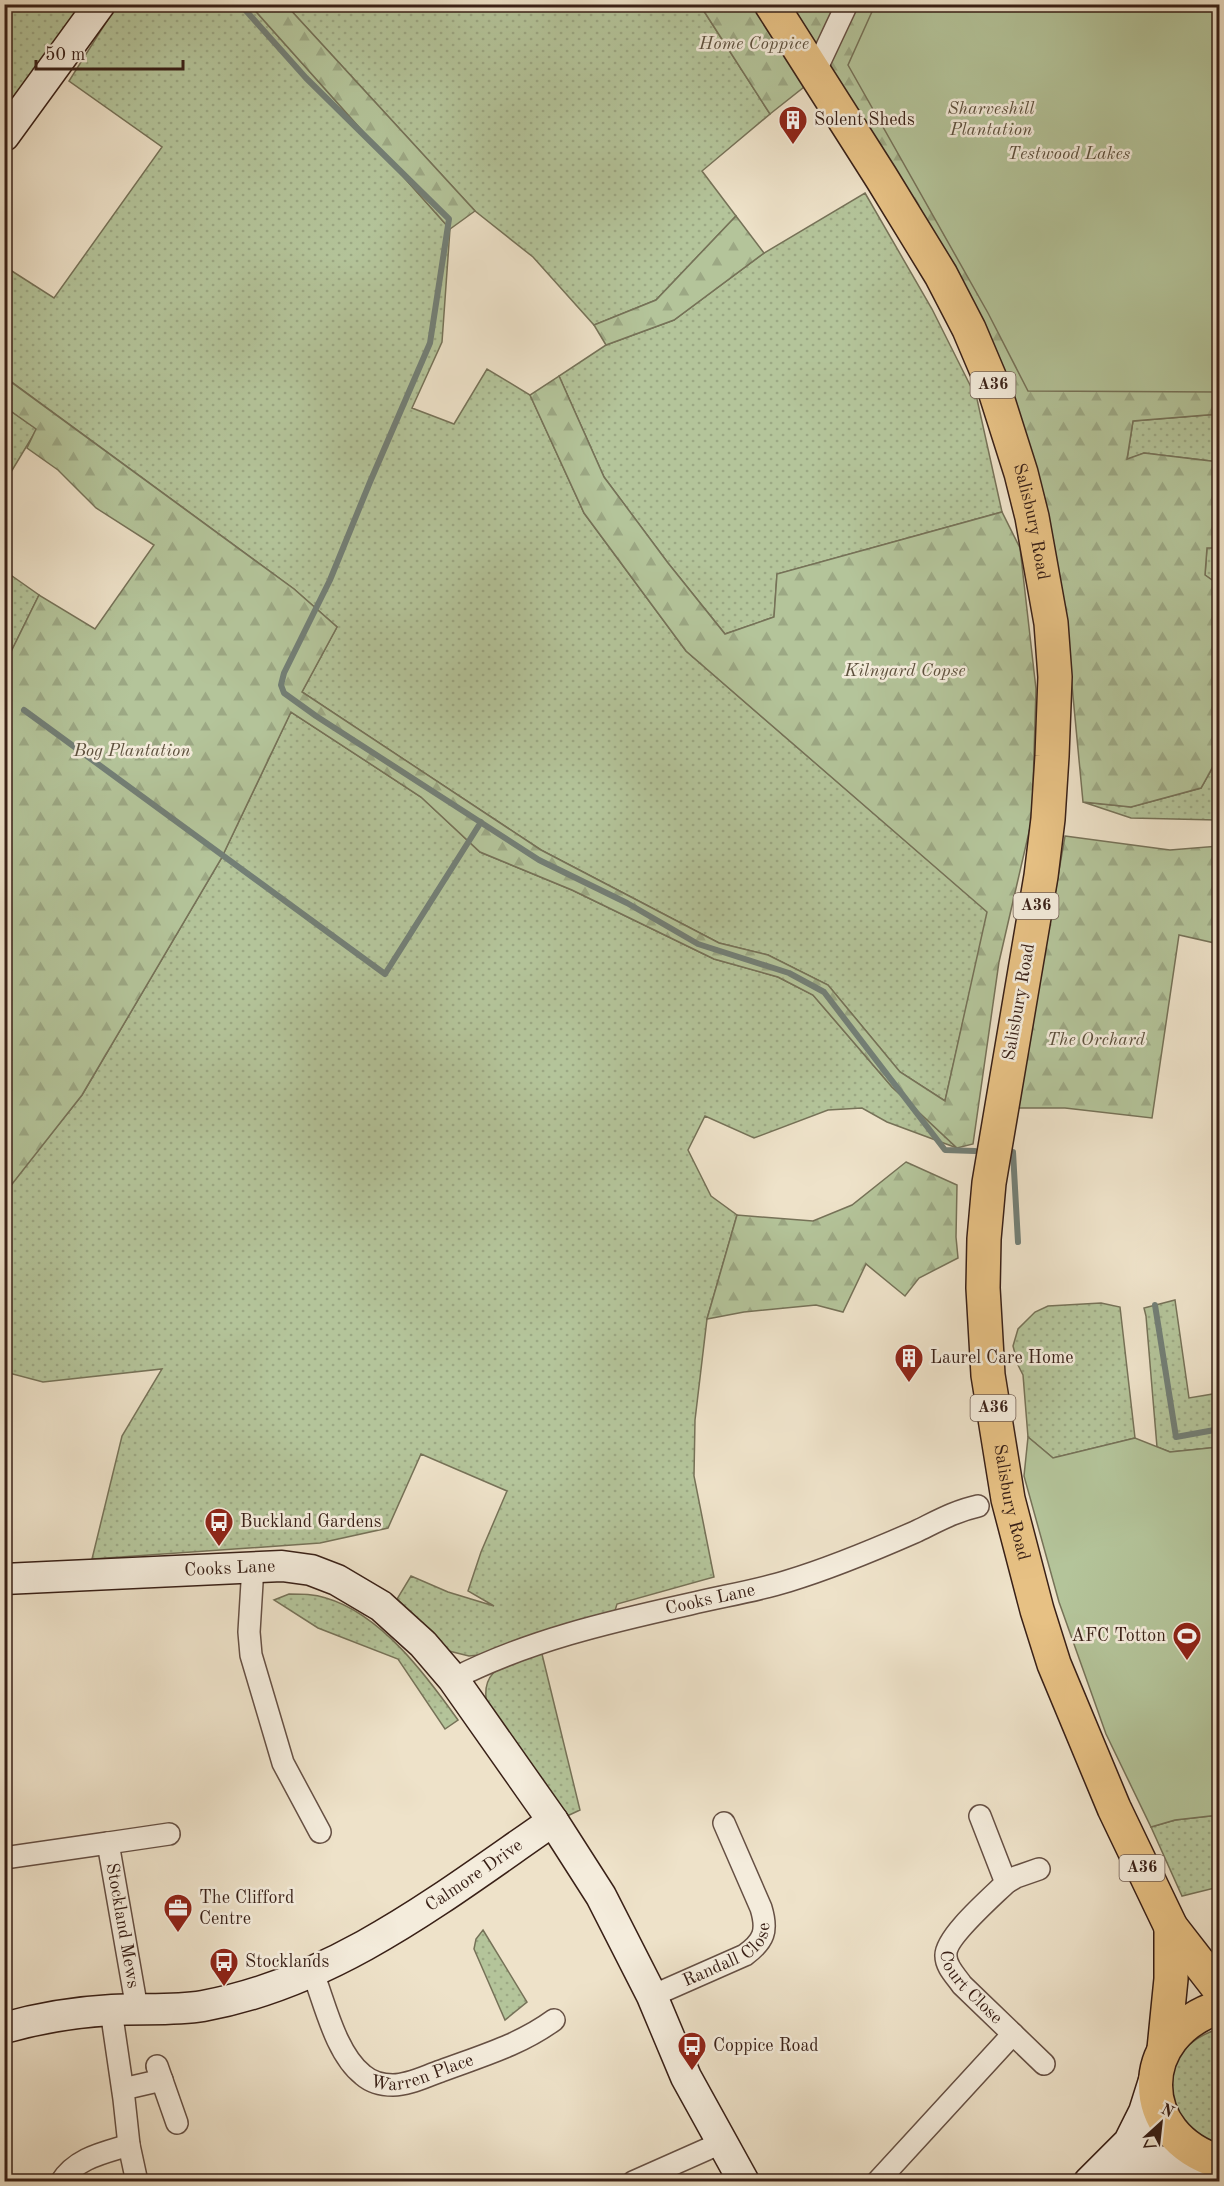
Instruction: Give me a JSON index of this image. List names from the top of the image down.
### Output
{
  "streets": {
    "main road": ["A36", "Salisbury Road"],
    "street": [
      "Cooks Lane",
      "Calmore Drive",
      "Stockland Mews",
      "Randall Close",
      "Court Close",
      "Warren Place"
    ]
  },
  "crossings": [
    ["Cooks Lane", "Calmore Drive"],
    ["Calmore Drive", "Stockland Mews"],
    ["Calmore Drive", "Warren Place"]
  ],
  "parks": [
    "Home Coppice",
    "Sharveshill Plantation",
    "Testwood Lakes",
    "Kilnyard Copse",
    "Bog Plantation",
    "The Orchard"
  ],
  "places": {
    "building": ["Solent Sheds", "Laurel Care Home"],
    "bus stop": ["Buckland Gardens", "Stocklands", "Coppice Road"],
    "sports": ["AFC Totton"],
    "office": ["The Clifford Centre"]
  },
  "scale_bar": "50 m",
  "north": "top right"
}
